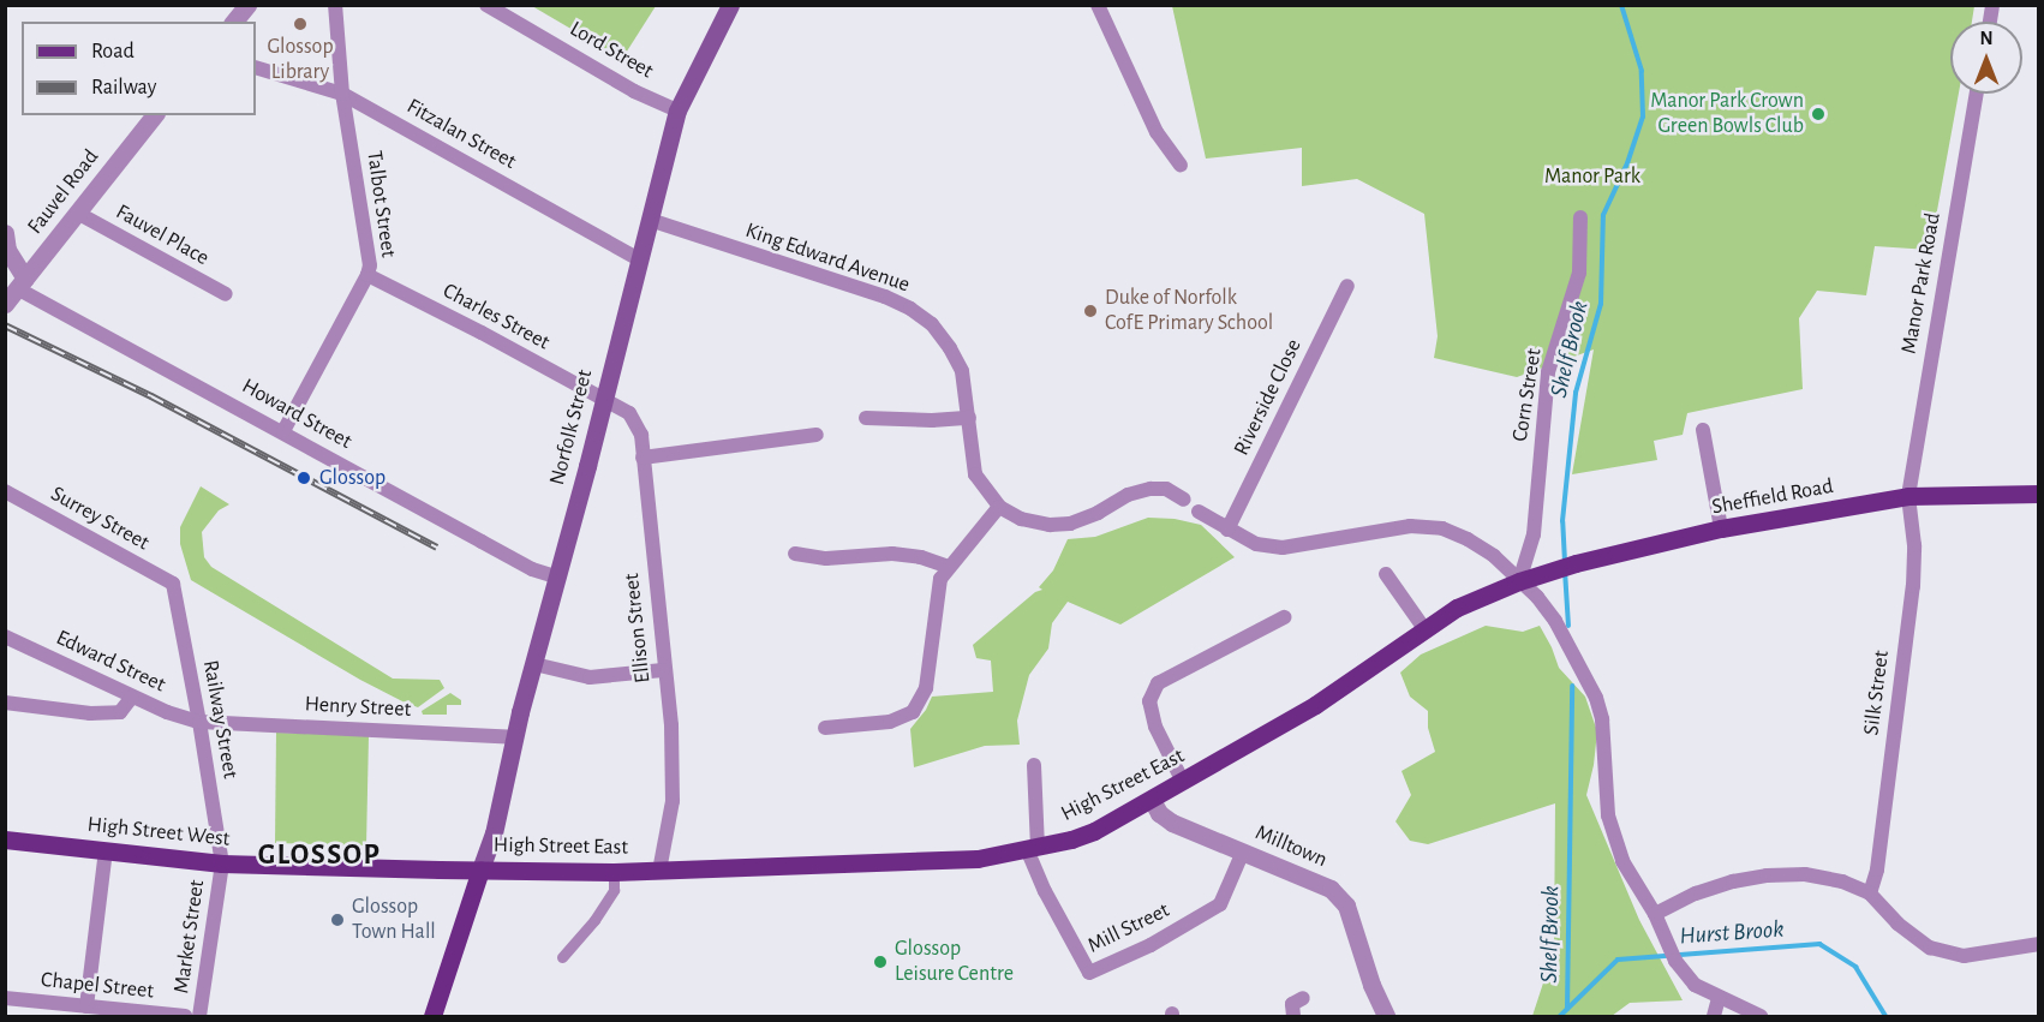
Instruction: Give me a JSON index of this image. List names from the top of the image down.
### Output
{
  "streets": {
    "main road": [
      "Norfolk Street",
      "Sheffield Road",
      "High Street East",
      "High Street West"
    ],
    "street": [
      "Lord Street",
      "Fitzalan Street",
      "Fauvel Road",
      "Talbot Street",
      "Fauvel Place",
      "King Edward Avenue",
      "Manor Park Road",
      "Charles Street",
      "Corn Street",
      "Riverside Close",
      "Howard Street",
      "Surrey Street",
      "Ellison Street",
      "Edward Street",
      "Silk Street",
      "Henry Street",
      "Railway Street",
      "Milltown",
      "Mill Street",
      "Market Street",
      "Chapel Street"
    ]
  },
  "crossings": [
    ["Lord Street", "Norfolk Street"],
    ["Fitzalan Street", "Talbot Street"],
    ["Fitzalan Street", "Norfolk Street"],
    ["Fauvel Road", "Fauvel Place"],
    ["Fauvel Road", "Howard Street"],
    ["Talbot Street", "Charles Street"],
    ["Talbot Street", "Howard Street"],
    ["King Edward Avenue", "Norfolk Street"],
    ["Manor Park Road", "Sheffield Road"],
    ["Manor Park Road", "Silk Street"],
    ["Charles Street", "Norfolk Street"],
    ["Charles Street", "Ellison Street"],
    ["Corn Street", "Sheffield Road"],
    ["Corn Street", "High Street East"],
    ["Howard Street", "Norfolk Street"],
    ["Norfolk Street", "Ellison Street"],
    ["Norfolk Street", "Henry Street"],
    ["Norfolk Street", "High Street East"],
    ["Norfolk Street", "High Street West"],
    ["Sheffield Road", "Silk Street"],
    ["Sheffield Road", "High Street East"],
    ["Surrey Street", "Railway Street"],
    ["Ellison Street", "High Street East"],
    ["Edward Street", "Henry Street"],
    ["Edward Street", "Railway Street"],
    ["Henry Street", "Railway Street"],
    ["Railway Street", "High Street West"],
    ["Railway Street", "Market Street"],
    ["High Street East", "High Street West"],
    ["High Street East", "Milltown"],
    ["High Street East", "Mill Street"],
    ["High Street West", "Market Street"],
    ["Milltown", "Mill Street"]
  ],
  "districts": ["GLOSSOP"],
  "water": ["Shelf Brook", "Hurst Brook"],
  "parks": ["Manor Park"],
  "places": [
    "Glossop Library",
    "Manor Park Crown Green Bowls Club",
    "Duke of Norfolk CofE Primary School",
    "Glossop",
    "Glossop Town Hall",
    "Glossop Leisure Centre"
  ],
  "legend": ["Road", "Railway"],
  "north": "top"
}
